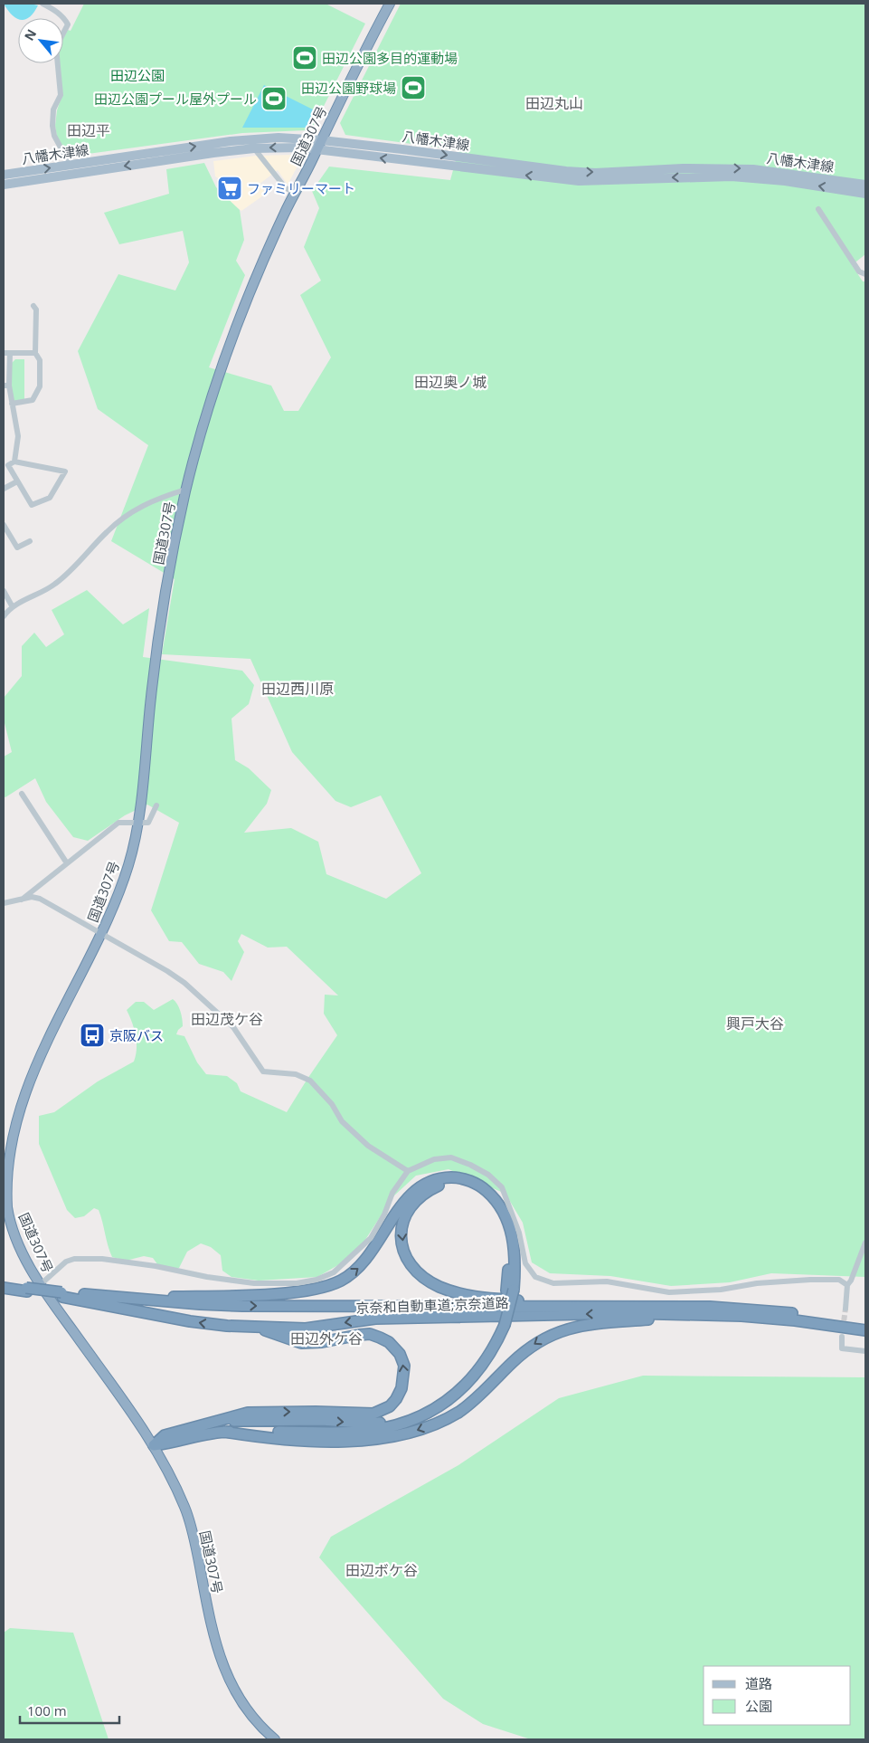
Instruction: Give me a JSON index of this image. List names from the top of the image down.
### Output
{
  "streets": {
    "highway": ["国道307号", "京奈和自動車道;京奈道路"],
    "main road": ["八幡木津線"]
  },
  "crossings": [
    ["国道307号", "八幡木津線"]
  ],
  "districts": [
    "田辺丸山",
    "田辺平",
    "田辺奥ノ城",
    "田辺西川原",
    "田辺茂ケ谷",
    "興戸大谷",
    "田辺外ケ谷",
    "田辺ボケ谷"
  ],
  "parks": ["田辺公園"],
  "places": {
    "sports": ["田辺公園多目的運動場", "田辺公園野球場", "田辺公園プール屋外プール"],
    "supermarket": ["ファミリーマート"],
    "bus stop": ["京阪バス"]
  },
  "legend": ["道路", "公園"],
  "scale_bar": "100 m",
  "north": "top left"
}
